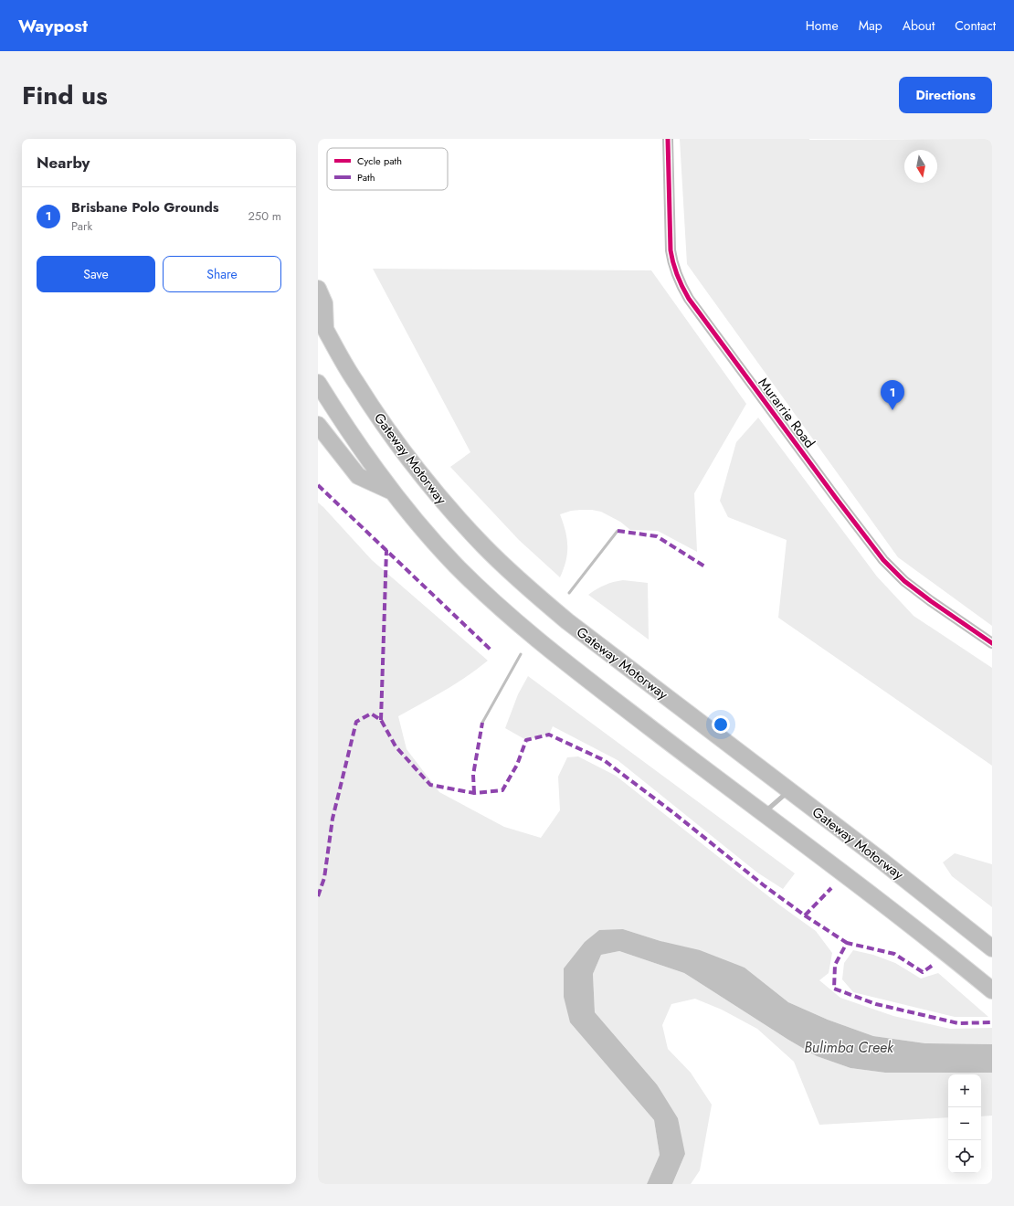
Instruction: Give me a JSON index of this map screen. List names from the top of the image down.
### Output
{
  "streets": {
    "highway": ["Gateway Motorway"],
    "street": ["Murarrie Road"]
  },
  "water": ["Bulimba Creek"],
  "legend": ["Cycle path", "Path"],
  "north": "bottom",
  "page": {
    "header": "Waypost",
    "nav": [
      "Home",
      "Map",
      "About",
      "Contact"
    ],
    "title": "Find us",
    "buttons": [
      "Directions",
      ["Save", "Share"]
    ],
    "heading": "Nearby",
    "list": [
      {
        "mark": "1",
        "name": "Brisbane Polo Grounds",
        "note": "Park",
        "value": "250 m"
      }
    ],
    "pins": "1",
    "map_buttons": ["+", "−"]
  }
}
